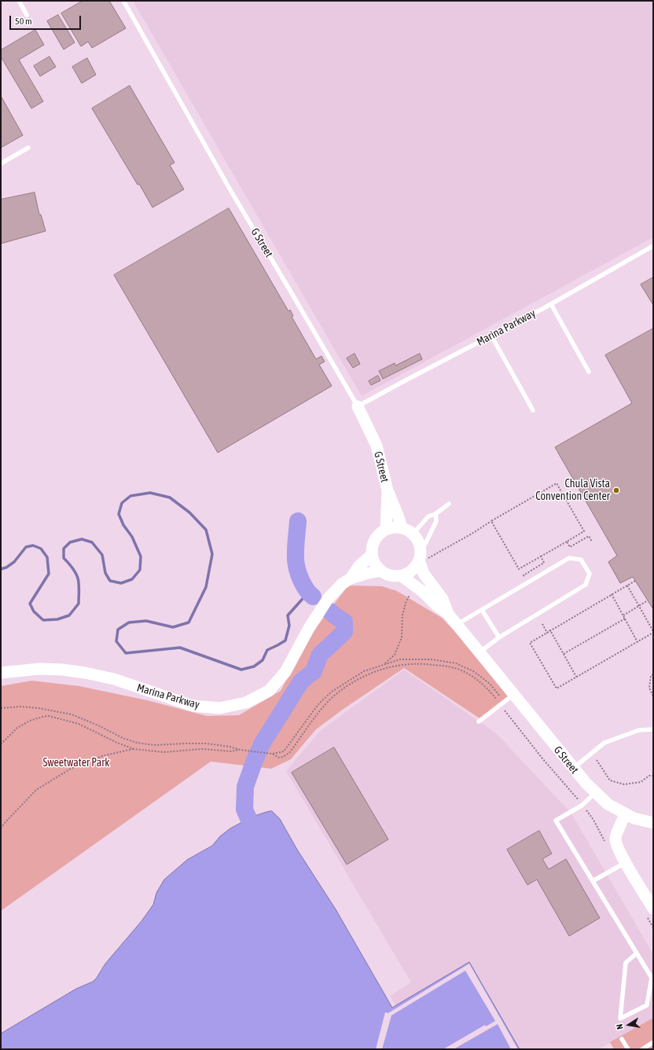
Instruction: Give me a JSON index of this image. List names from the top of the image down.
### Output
{
  "streets": {
    "street": ["G Street", "Marina Parkway"]
  },
  "crossings": [
    ["G Street", "Marina Parkway"]
  ],
  "parks": ["Sweetwater Park"],
  "places": ["Chula Vista Convention Center"],
  "scale_bar": "50 m",
  "north": "left"
}
